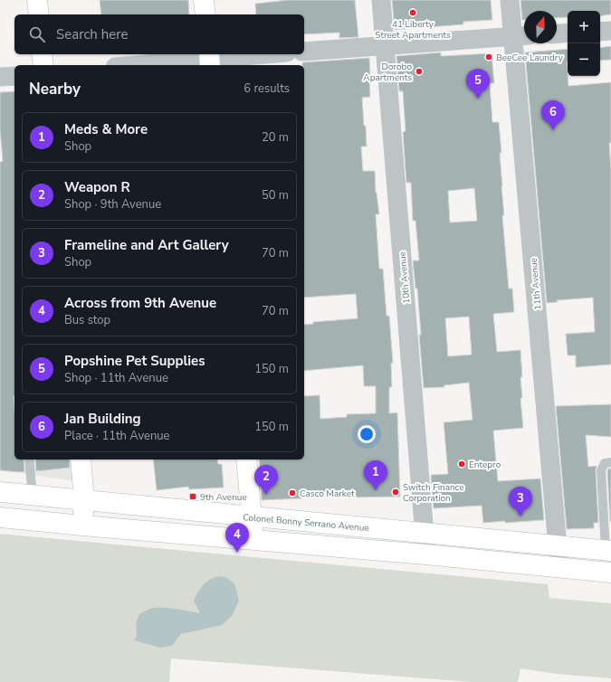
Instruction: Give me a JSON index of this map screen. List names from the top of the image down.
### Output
{
  "streets": {
    "main road": ["Colonel Bonny Serrano Avenue"],
    "street": ["10th Avenue", "11th Avenue"]
  },
  "crossings": [
    ["10th Avenue", "Colonel Bonny Serrano Avenue"],
    ["11th Avenue", "Colonel Bonny Serrano Avenue"]
  ],
  "places": {
    "other": [
      "41 Liberty Street Apartments",
      "BeeCee Laundry",
      "Dorobo Apartments",
      "Entepro",
      "Switch Finance Corporation",
      "Casco Market"
    ],
    "transit": ["9th Avenue"]
  },
  "north": "top",
  "page": {
    "map_buttons": ["+", "−"],
    "search": "Search here",
    "heading": ["Nearby", "6 results"],
    "pins": [
      "5",
      "6",
      "1",
      "2",
      "3",
      "4"
    ],
    "list": [
      {
        "mark": "1",
        "name": "Meds & More",
        "note": "Shop",
        "value": "20 m"
      },
      {
        "mark": "2",
        "name": "Weapon R",
        "note": "Shop · 9th Avenue",
        "value": "50 m"
      },
      {
        "mark": "3",
        "name": "Frameline and Art Gallery",
        "note": "Shop",
        "value": "70 m"
      },
      {
        "mark": "4",
        "name": "Across from 9th Avenue",
        "note": "Bus stop",
        "value": "70 m"
      },
      {
        "mark": "5",
        "name": "Popshine Pet Supplies",
        "note": "Shop · 11th Avenue",
        "value": "150 m"
      },
      {
        "mark": "6",
        "name": "Jan Building",
        "note": "Place · 11th Avenue",
        "value": "150 m"
      }
    ]
  }
}
